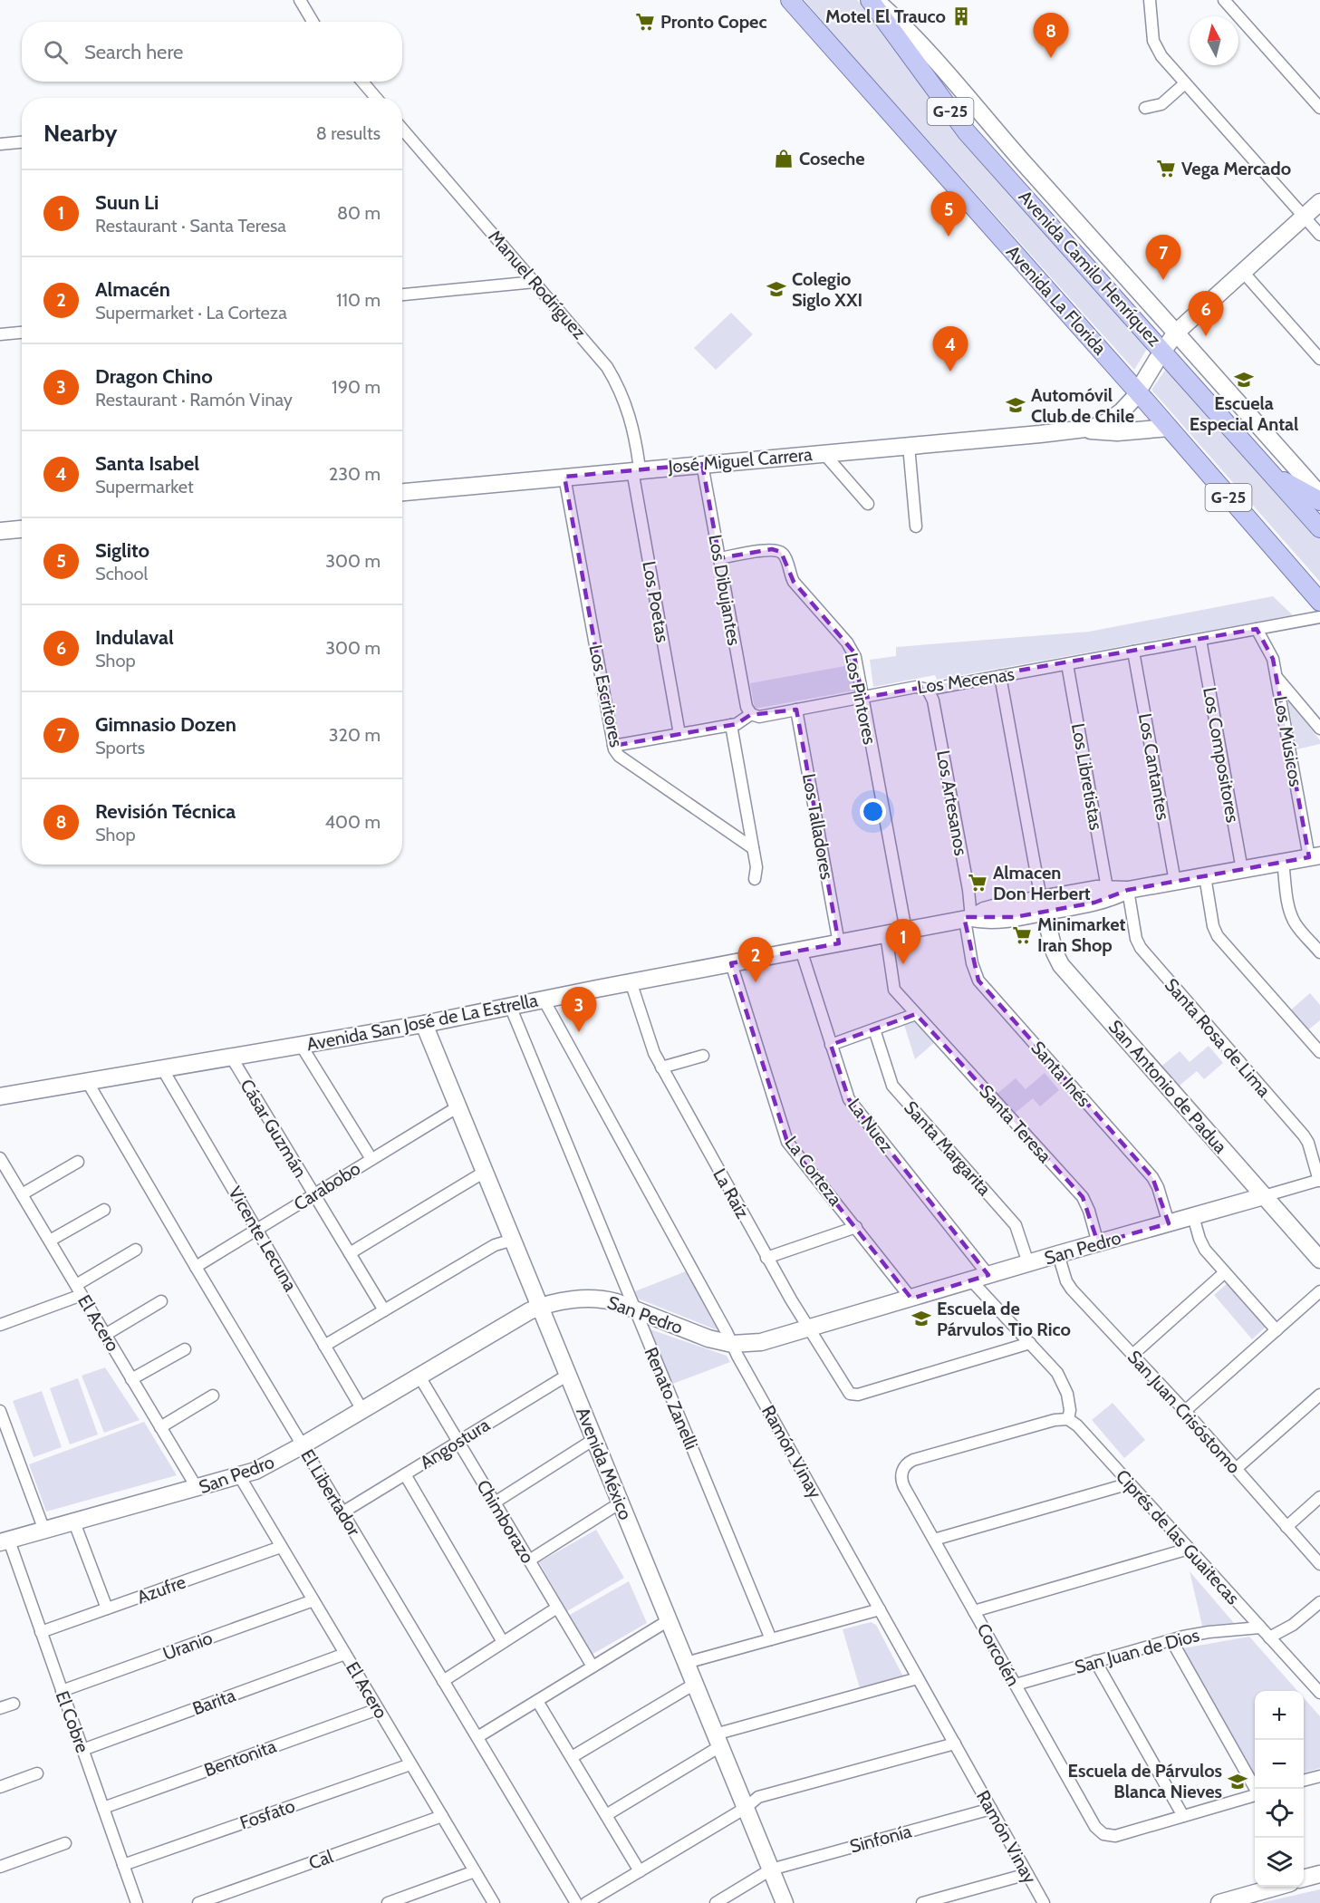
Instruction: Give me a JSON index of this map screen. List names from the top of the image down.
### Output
{
  "streets": {
    "main road": ["G-25", "Avenida Camilo Henríquez", "Avenida La Florida"],
    "street": [
      "Manuel Rodríguez",
      "José Miguel Carrera",
      "Los Dibujantes",
      "Los Poetas",
      "Los Mecenas",
      "Los Escritores",
      "Los Pintores",
      "Los Músicos",
      "Los Compositores",
      "Los Cantantes",
      "Los Libretistas",
      "Los Artesanos",
      "Los Talladores",
      "Avenida San José de La Estrella",
      "Santa Rosa de Lima",
      "Santa Inés",
      "San Antonio de Padua",
      "Santa Teresa",
      "La Nuez",
      "Cásar Guzmán",
      "Santa Margarita",
      "La Corteza",
      "Carabobo",
      "La Raíz",
      "Vicente Lecuna",
      "San Pedro",
      "El Acero",
      "Renato Zanelli",
      "San Juan Crisóstomo",
      "Angostura",
      "Ramón Vinay",
      "Avenida México",
      "El Libertador",
      "Chimborazo",
      "Ciprés de las Guaitecas",
      "Azufre",
      "Uranio",
      "San Juan de Dios",
      "Corcolén",
      "Barita",
      "El Cobre",
      "Bentonita",
      "Fosfato",
      "Sinfonía",
      "Cal"
    ]
  },
  "crossings": [
    ["Avenida Camilo Henríquez", "José Miguel Carrera"],
    ["Manuel Rodríguez", "José Miguel Carrera"],
    ["Manuel Rodríguez", "Los Poetas"],
    ["Avenida La Florida", "José Miguel Carrera"],
    ["José Miguel Carrera", "Los Dibujantes"],
    ["José Miguel Carrera", "Los Poetas"],
    ["José Miguel Carrera", "Los Escritores"],
    ["Los Dibujantes", "Los Mecenas"],
    ["Los Dibujantes", "Los Pintores"],
    ["Los Poetas", "Los Mecenas"],
    ["Los Mecenas", "Los Escritores"],
    ["Los Mecenas", "Los Pintores"],
    ["Los Mecenas", "Los Músicos"],
    ["Los Mecenas", "Los Compositores"],
    ["Los Mecenas", "Los Cantantes"],
    ["Los Mecenas", "Los Libretistas"],
    ["Los Mecenas", "Los Artesanos"],
    ["Los Mecenas", "Los Talladores"],
    ["Los Pintores", "Avenida San José de La Estrella"],
    ["Los Músicos", "Avenida San José de La Estrella"],
    ["Los Compositores", "Avenida San José de La Estrella"],
    ["Los Cantantes", "Avenida San José de La Estrella"],
    ["Los Libretistas", "Avenida San José de La Estrella"],
    ["Los Artesanos", "Avenida San José de La Estrella"],
    ["Los Artesanos", "Santa Inés"],
    ["Los Talladores", "Avenida San José de La Estrella"],
    ["Avenida San José de La Estrella", "Santa Rosa de Lima"],
    ["Avenida San José de La Estrella", "Santa Inés"],
    ["Avenida San José de La Estrella", "San Antonio de Padua"],
    ["Avenida San José de La Estrella", "Santa Teresa"],
    ["Avenida San José de La Estrella", "La Nuez"],
    ["Avenida San José de La Estrella", "Cásar Guzmán"],
    ["Avenida San José de La Estrella", "La Corteza"],
    ["Avenida San José de La Estrella", "La Raíz"],
    ["Avenida San José de La Estrella", "Vicente Lecuna"],
    ["Avenida San José de La Estrella", "Renato Zanelli"],
    ["Avenida San José de La Estrella", "Ramón Vinay"],
    ["Avenida San José de La Estrella", "Avenida México"],
    ["Avenida San José de La Estrella", "El Libertador"],
    ["Santa Rosa de Lima", "San Pedro"],
    ["Santa Inés", "San Pedro"],
    ["San Antonio de Padua", "San Pedro"],
    ["Santa Teresa", "San Pedro"],
    ["La Nuez", "San Pedro"],
    ["Cásar Guzmán", "Carabobo"],
    ["Santa Margarita", "San Pedro"],
    ["La Corteza", "San Pedro"],
    ["Carabobo", "Vicente Lecuna"],
    ["Carabobo", "Avenida México"],
    ["Carabobo", "El Libertador"],
    ["La Raíz", "San Pedro"],
    ["Vicente Lecuna", "San Pedro"],
    ["San Pedro", "El Acero"],
    ["San Pedro", "Renato Zanelli"],
    ["San Pedro", "San Juan Crisóstomo"],
    ["San Pedro", "Ramón Vinay"],
    ["San Pedro", "Avenida México"],
    ["San Pedro", "El Libertador"],
    ["San Pedro", "Chimborazo"],
    ["San Pedro", "El Cobre"],
    ["El Acero", "Azufre"],
    ["El Acero", "Uranio"],
    ["El Acero", "Barita"],
    ["El Acero", "Bentonita"],
    ["El Acero", "Fosfato"],
    ["El Acero", "Cal"],
    ["Angostura", "Avenida México"],
    ["Angostura", "El Libertador"],
    ["Angostura", "Chimborazo"],
    ["Ramón Vinay", "Sinfonía"],
    ["Avenida México", "Sinfonía"],
    ["Ciprés de las Guaitecas", "San Juan de Dios"],
    ["Ciprés de las Guaitecas", "Corcolén"],
    ["Azufre", "El Cobre"],
    ["Uranio", "El Cobre"],
    ["San Juan de Dios", "Corcolén"],
    ["Barita", "El Cobre"],
    ["El Cobre", "Bentonita"],
    ["El Cobre", "Fosfato"]
  ],
  "places": {
    "building": ["Motel El Trauco"],
    "supermarket": [
      "Pronto Copec",
      "Vega Mercado",
      "Almacen Don Herbert",
      "Minimarket Iran Shop"
    ],
    "shop": ["Coseche"],
    "school or university": [
      "Colegio Siglo XXI",
      "Escuela Especial Antal",
      "Automóvil Club de Chile",
      "Escuela de Párvulos Tio Rico",
      "Escuela de Párvulos Blanca Nieves"
    ]
  },
  "north": "top",
  "page": {
    "pins": [
      "8",
      "5",
      "7",
      "6",
      "4",
      "1",
      "2",
      "3"
    ],
    "search": "Search here",
    "heading": ["Nearby", "8 results"],
    "list": [
      {
        "mark": "1",
        "name": "Suun Li",
        "note": "Restaurant · Santa Teresa",
        "value": "80 m"
      },
      {
        "mark": "2",
        "name": "Almacén",
        "note": "Supermarket · La Corteza",
        "value": "110 m"
      },
      {
        "mark": "3",
        "name": "Dragon Chino",
        "note": "Restaurant · Ramón Vinay",
        "value": "190 m"
      },
      {
        "mark": "4",
        "name": "Santa Isabel",
        "note": "Supermarket",
        "value": "230 m"
      },
      {
        "mark": "5",
        "name": "Siglito",
        "note": "School",
        "value": "300 m"
      },
      {
        "mark": "6",
        "name": "Indulaval",
        "note": "Shop",
        "value": "300 m"
      },
      {
        "mark": "7",
        "name": "Gimnasio Dozen",
        "note": "Sports",
        "value": "320 m"
      },
      {
        "mark": "8",
        "name": "Revisión Técnica",
        "note": "Shop",
        "value": "400 m"
      }
    ],
    "map_buttons": ["+", "−"]
  }
}
